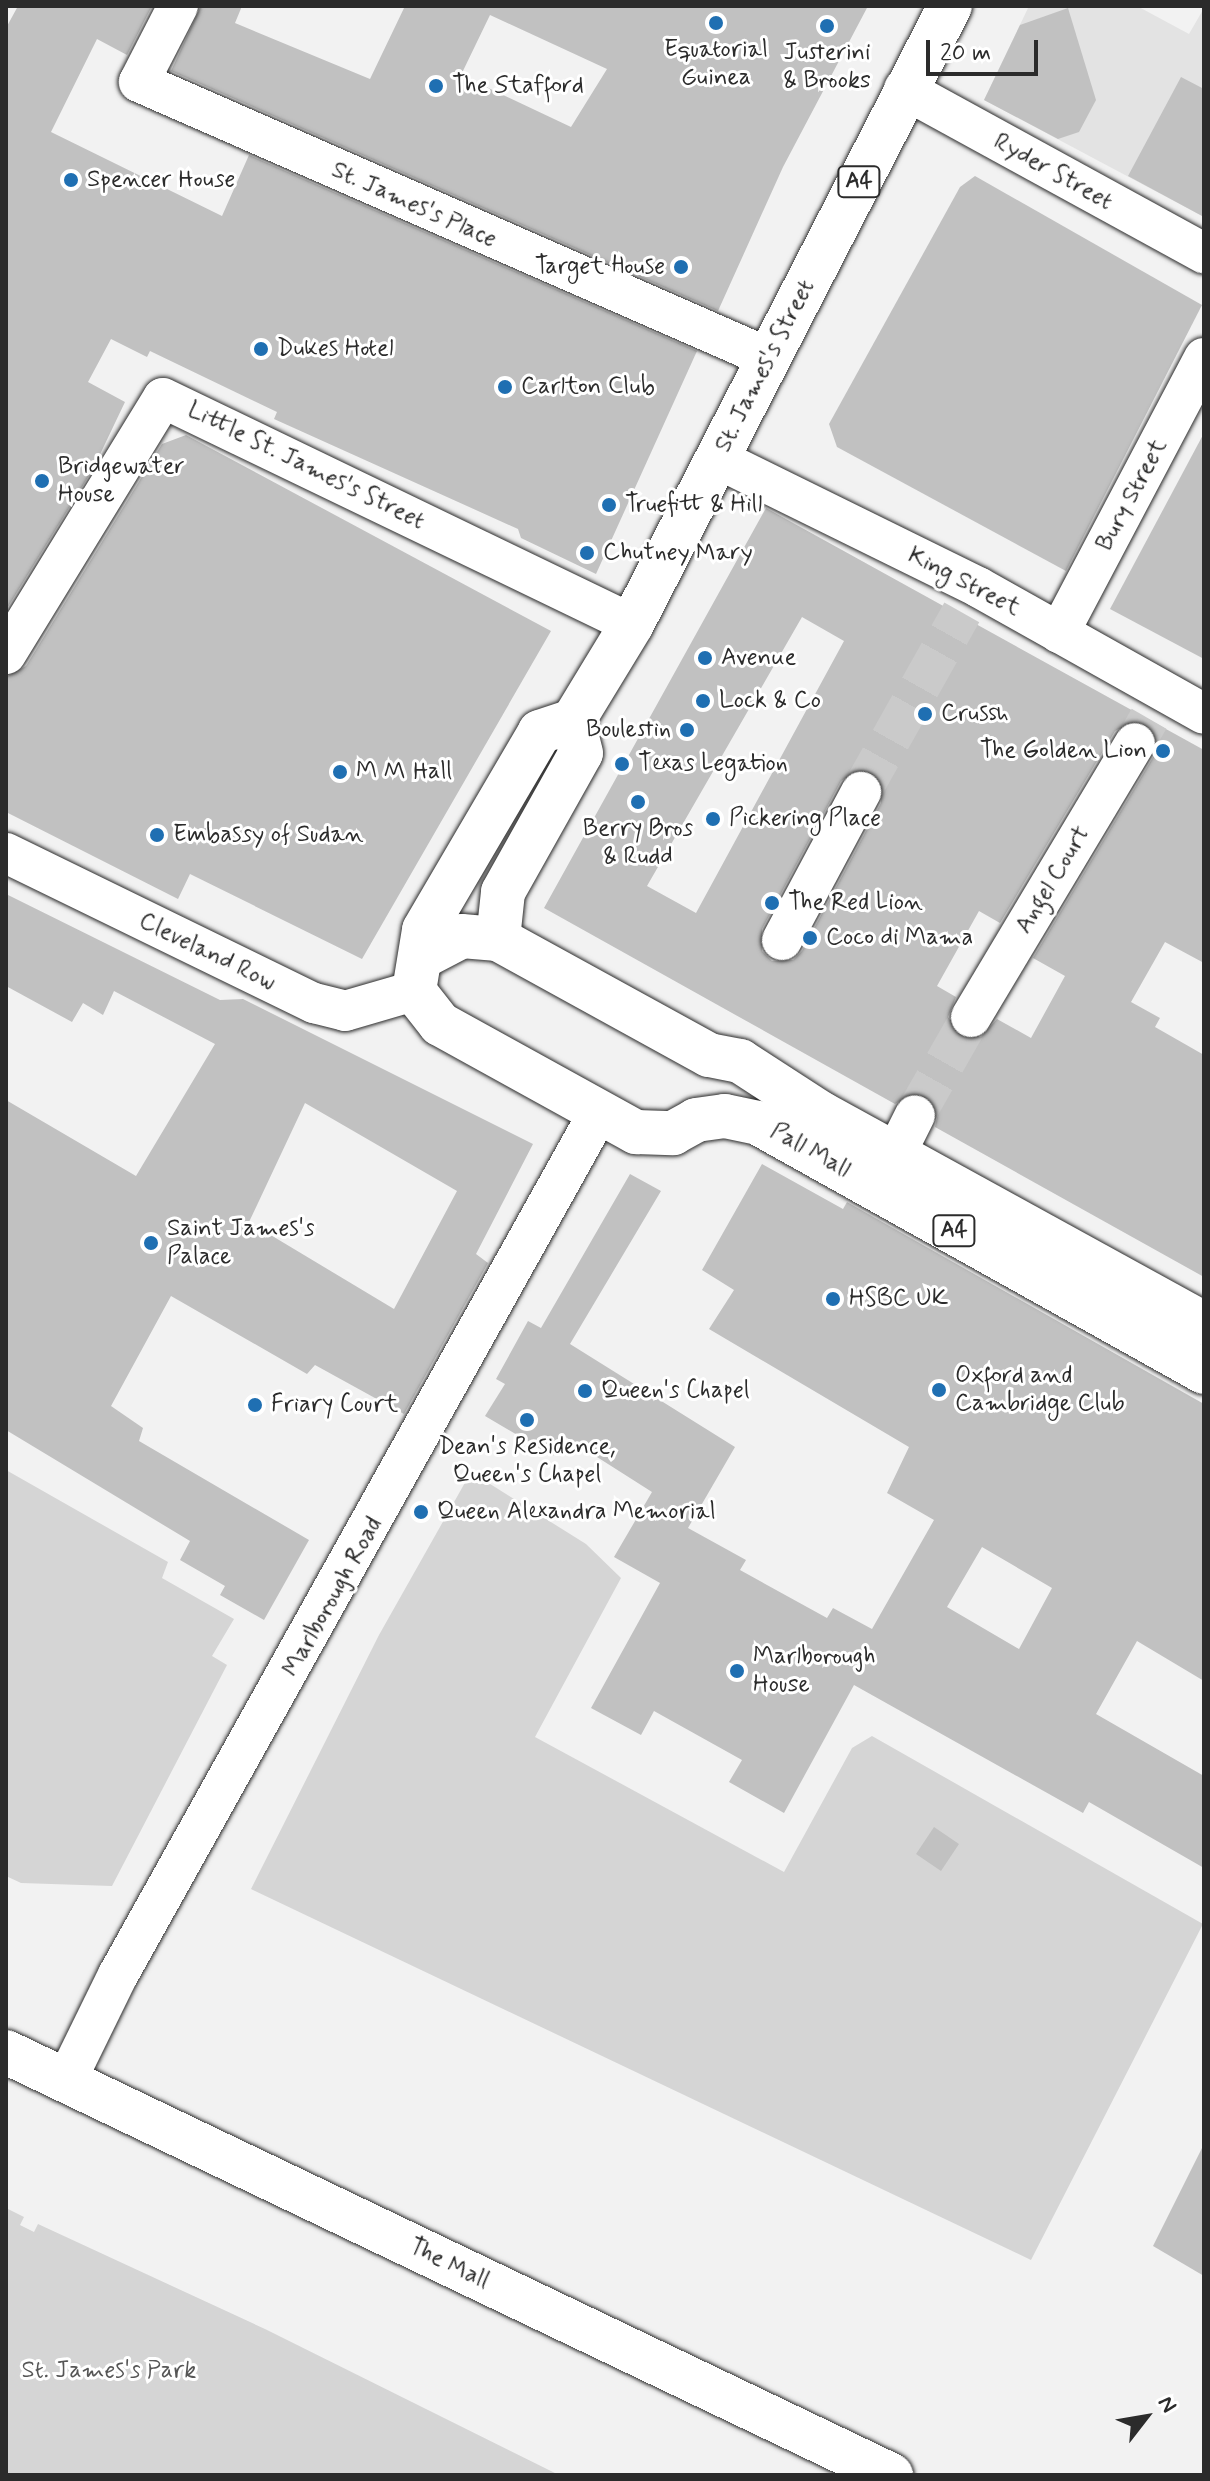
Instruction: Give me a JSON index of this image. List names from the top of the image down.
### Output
{
  "streets": {
    "main road": [
      "A4",
      "St. James's Street",
      "Pall Mall",
      "The Mall"
    ],
    "street": [
      "Ryder Street",
      "St. James's Place",
      "Little St. James's Street",
      "Bury Street",
      "King Street",
      "Angel Court",
      "Cleveland Row",
      "Marlborough Road"
    ]
  },
  "crossings": [
    ["Ryder Street", "St. James's Street"],
    ["St. James's Place", "St. James's Street"],
    ["St. James's Street", "Little St. James's Street"],
    ["St. James's Street", "King Street"],
    ["Bury Street", "King Street"],
    ["King Street", "Angel Court"],
    ["Cleveland Row", "Pall Mall"],
    ["Pall Mall", "Marlborough Road"],
    ["Marlborough Road", "The Mall"]
  ],
  "parks": ["St. James's Park"],
  "places": [
    "Equatorial Guinea",
    "Justerini & Brooks",
    "The Stafford",
    "Spencer House",
    "Target House",
    "Dukes Hotel",
    "Carlton Club",
    "Bridgewater House",
    "Truefitt & Hill",
    "Chutney Mary",
    "Avenue",
    "Lock & Co",
    "Crussh",
    "Boulestin",
    "The Golden Lion",
    "Texas Legation",
    "M M Hall",
    "Berry Bros & Rudd",
    "Pickering Place",
    "Embassy of Sudan",
    "The Red Lion",
    "Coco di Mama",
    "Saint James's Palace",
    "HSBC UK",
    "Oxford and Cambridge Club",
    "Queen's Chapel",
    "Friary Court",
    "Dean's Residence, Queen's Chapel",
    "Queen Alexandra Memorial",
    "Marlborough House"
  ],
  "scale_bar": "20 m",
  "north": "top right"
}
